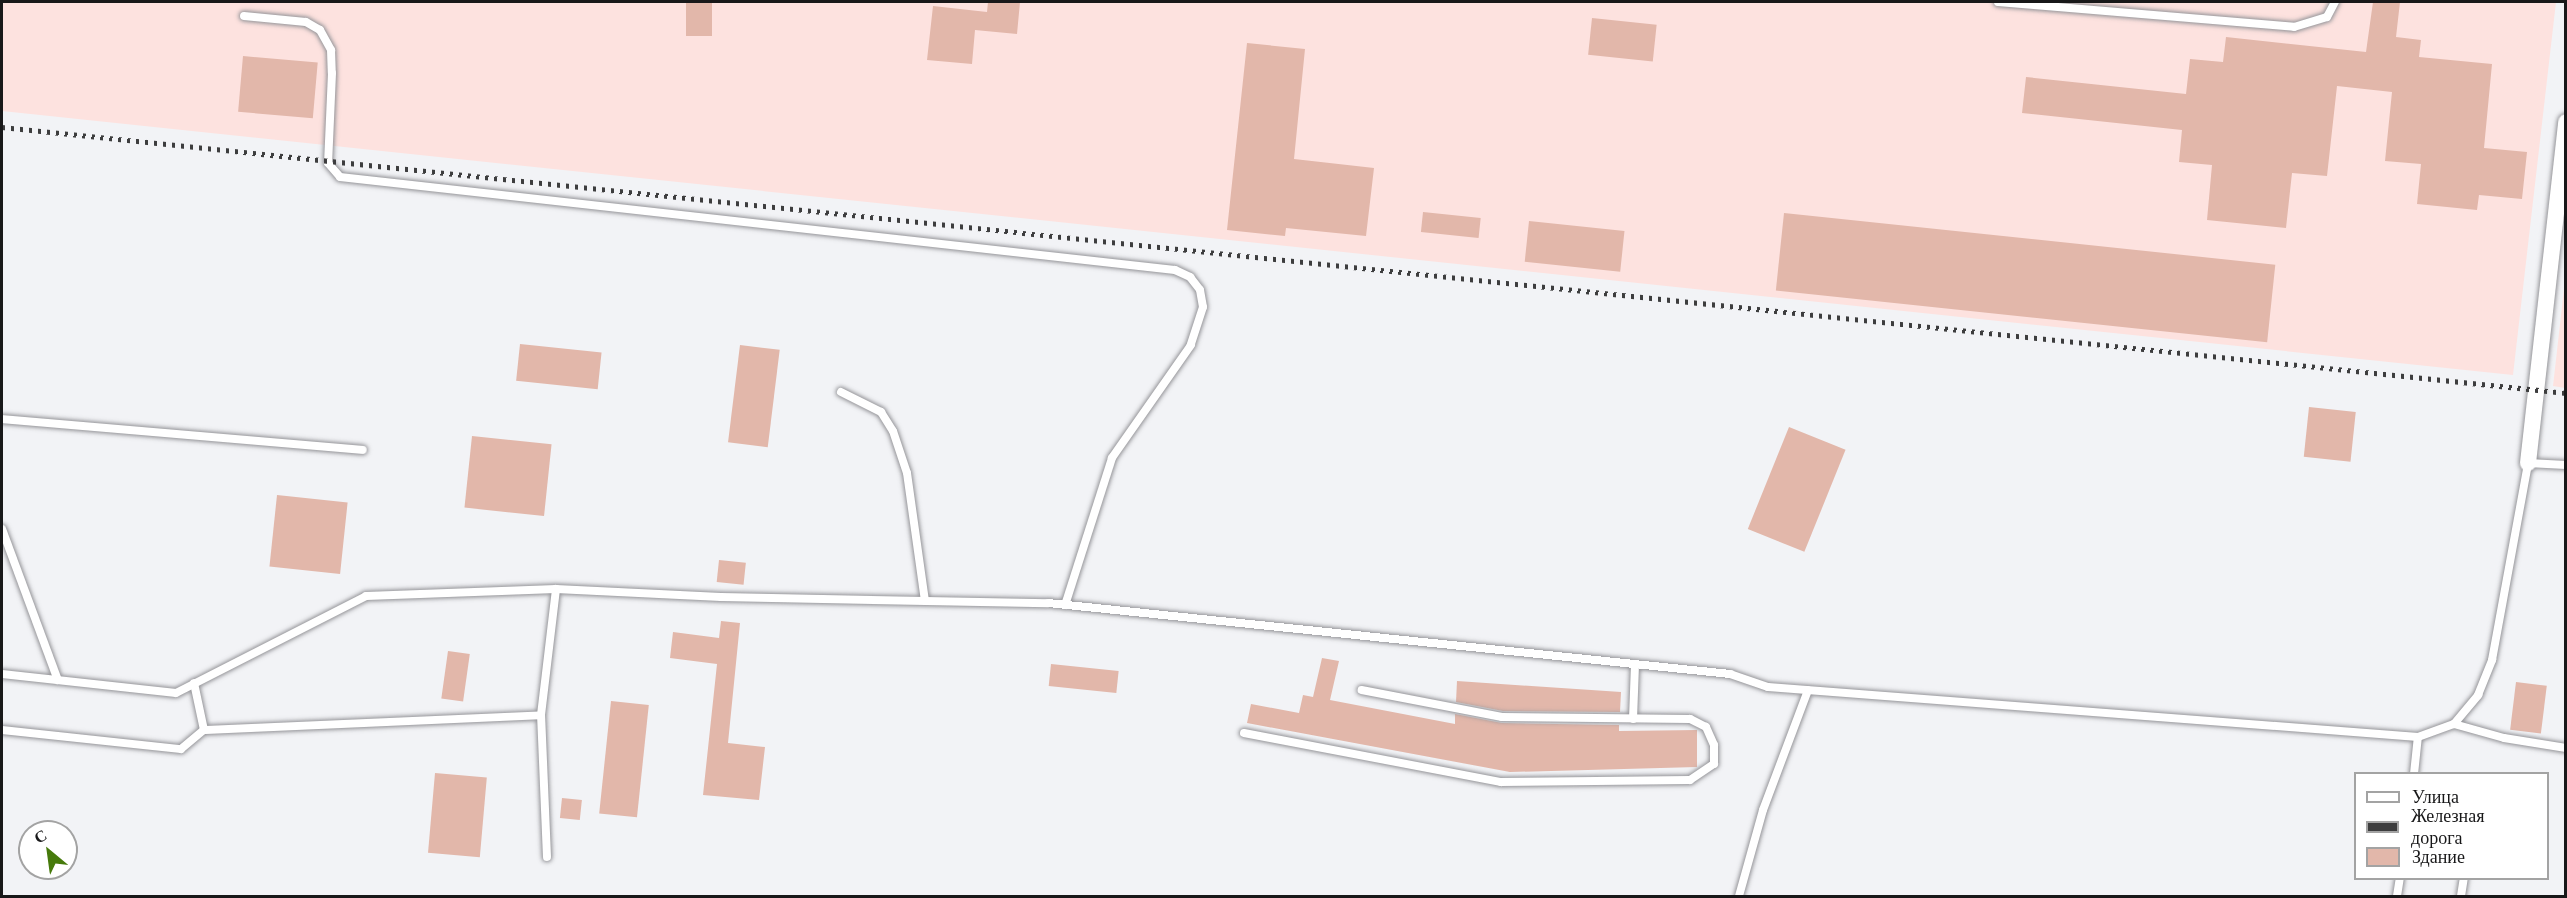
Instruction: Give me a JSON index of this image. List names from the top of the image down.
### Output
{
  "legend": ["Улица", "Железная дорога", "Здание"],
  "north": "top left"
}
